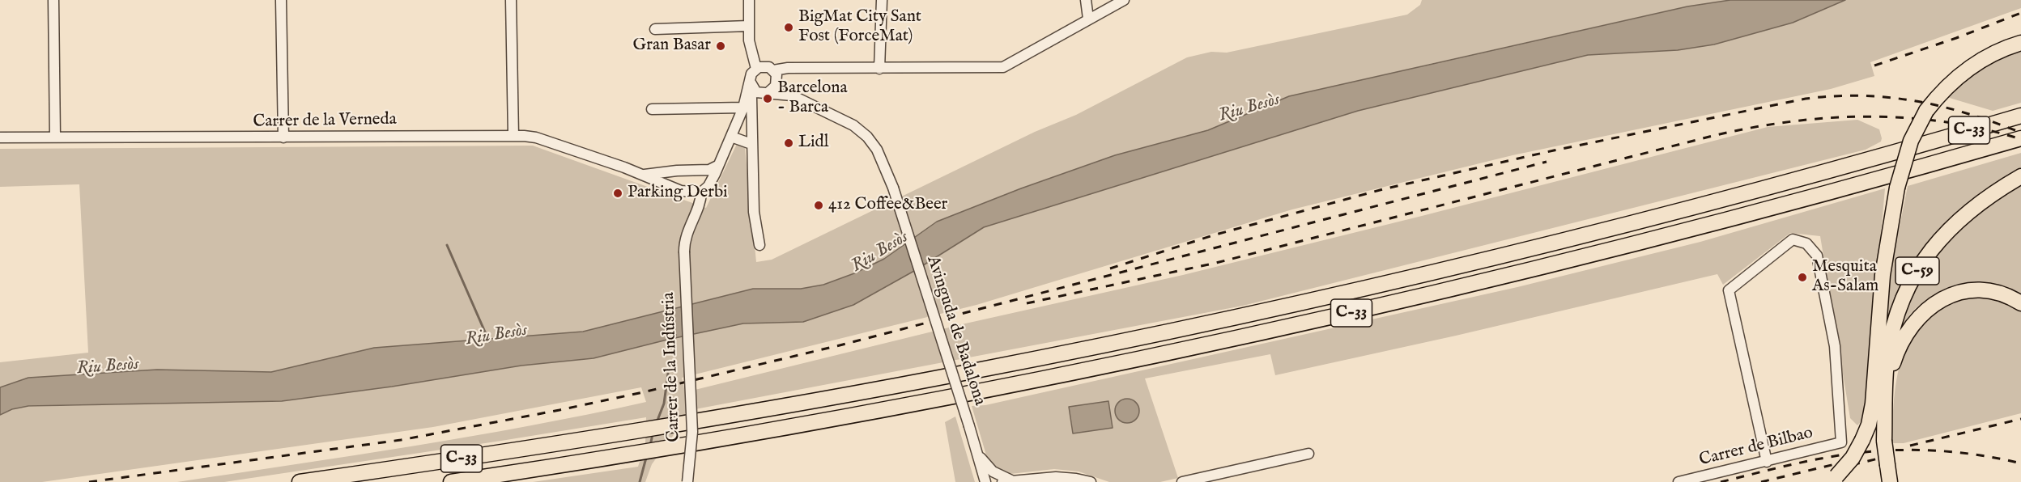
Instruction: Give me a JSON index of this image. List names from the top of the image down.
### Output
{
  "streets": {
    "highway": ["C-33", "C-59"],
    "street": [
      "Carrer de la Verneda",
      "Avinguda de Badalona",
      "Carrer de la Indústria",
      "Carrer de Bilbao"
    ]
  },
  "crossings": [
    ["Carrer de la Verneda", "Carrer de la Indústria"]
  ],
  "water": ["Riu Besòs"],
  "places": [
    "BigMat City Sant Fost (ForceMat)",
    "Gran Basar",
    "Barcelona - Barca",
    "Lidl",
    "Parking Derbi",
    "412 Coffee&Beer",
    "Mesquita As-Salam"
  ]
}
